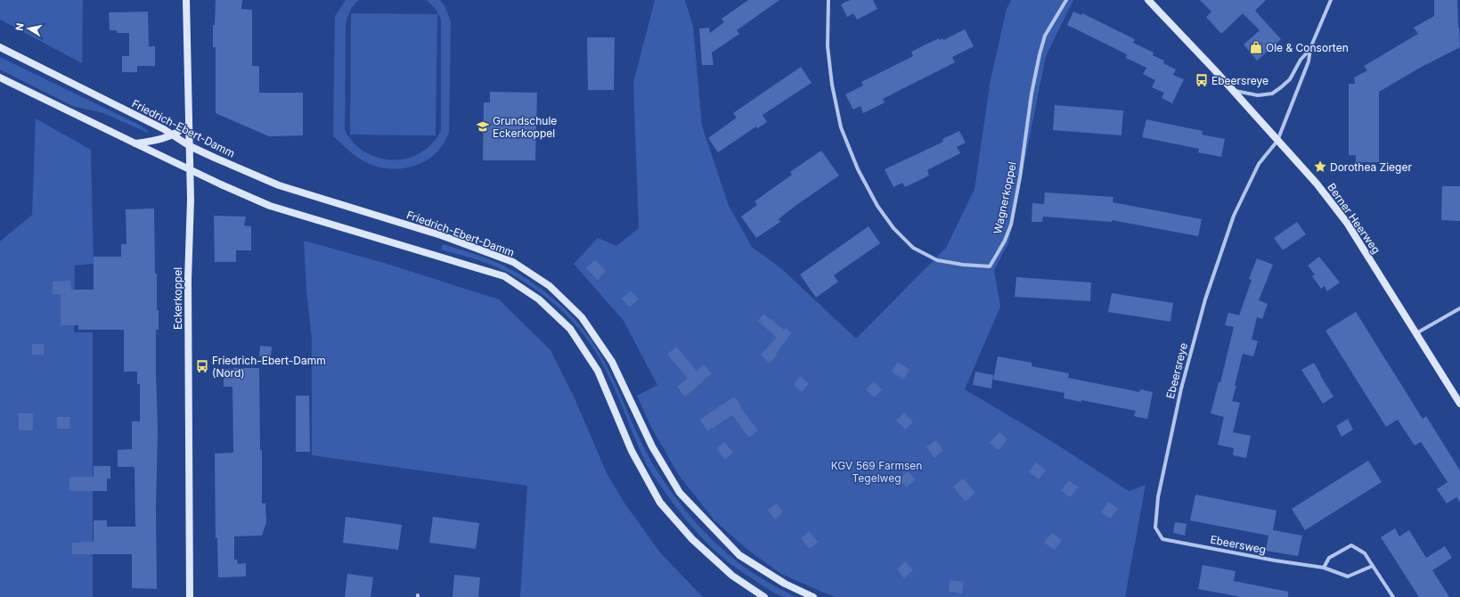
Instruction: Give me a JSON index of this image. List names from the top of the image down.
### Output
{
  "streets": {
    "main road": ["Friedrich-Ebert-Damm", "Berner Heerweg", "Eckerkoppel"],
    "street": ["Wagnerkoppel", "Ebeersreye", "Ebeersweg"]
  },
  "crossings": [
    ["Friedrich-Ebert-Damm", "Eckerkoppel"],
    ["Berner Heerweg", "Ebeersreye"],
    ["Ebeersreye", "Ebeersweg"]
  ],
  "parks": ["KGV 569 Farmsen Tegelweg"],
  "places": {
    "shop": ["Ole & Consorten"],
    "bus stop": ["Ebeersreye", "Friedrich-Ebert-Damm (Nord)"],
    "school or university": ["Grundschule Eckerkoppel"],
    "place": ["Dorothea Zieger"]
  },
  "north": "left"
}
